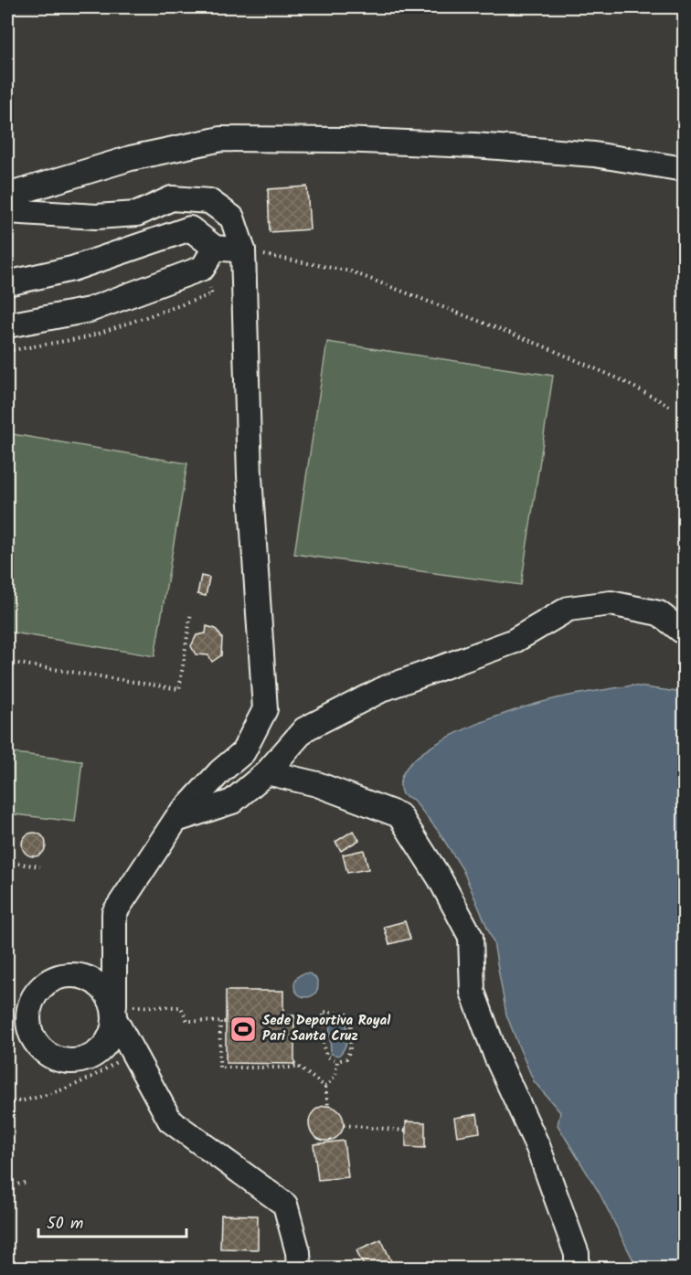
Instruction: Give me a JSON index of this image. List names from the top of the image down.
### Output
{
  "places": {
    "sports": ["Sede Deportiva Royal Pari Santa Cruz"]
  },
  "scale_bar": "50 m"
}
